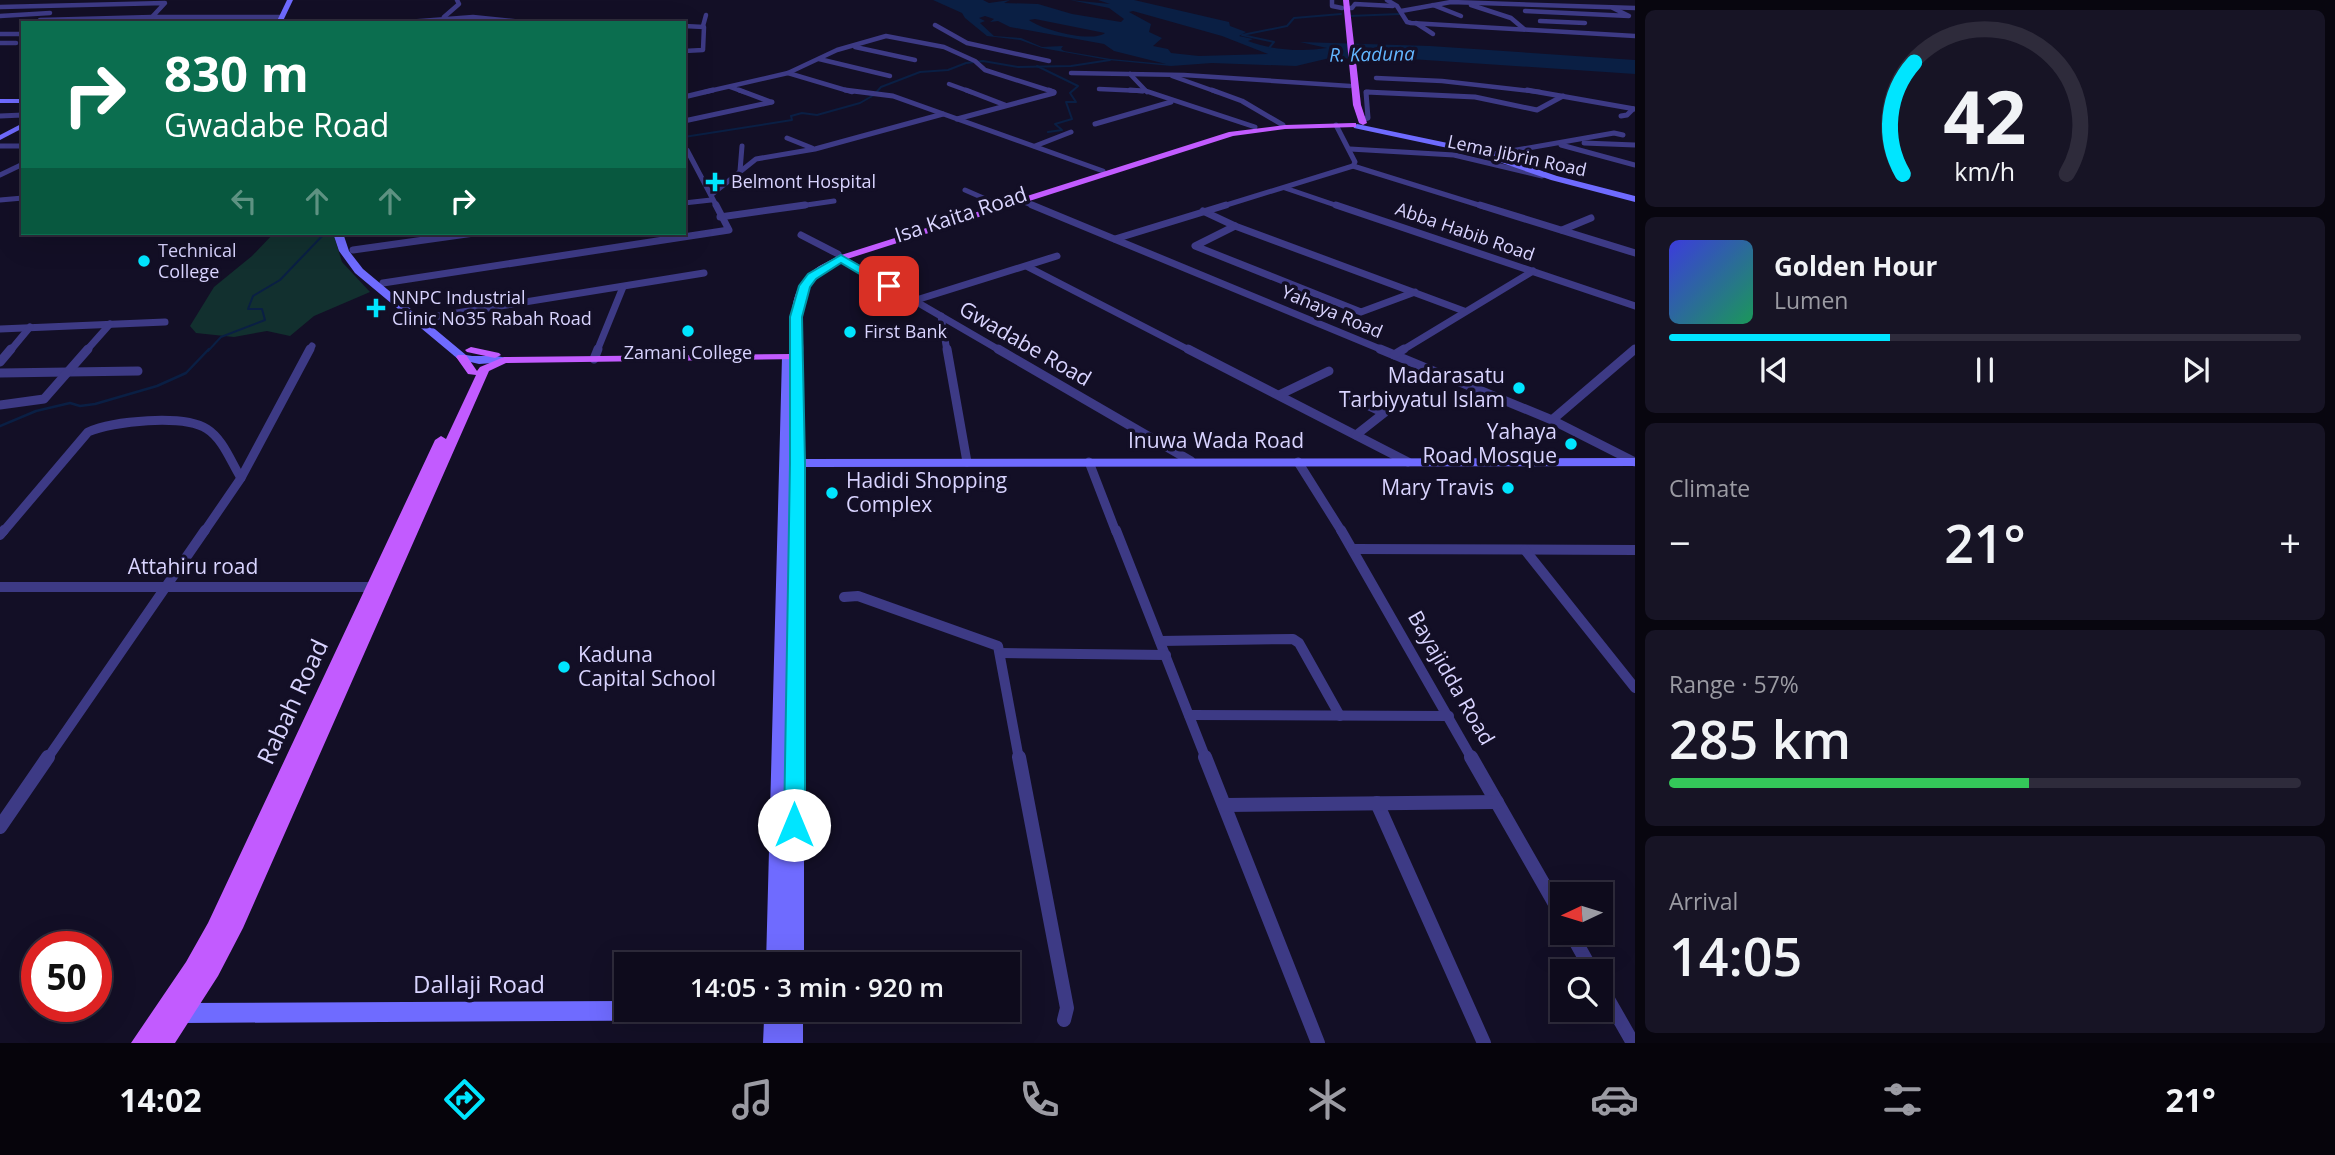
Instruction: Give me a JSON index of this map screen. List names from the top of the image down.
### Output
{
  "streets": {
    "main road": [
      "Lema Jibrin Road",
      "Isa Kaita Road",
      "Inuwa Wada Road",
      "Rabah Road",
      "Dallaji Road"
    ],
    "street": [
      "Abba Habib Road",
      "Yahaya Road",
      "Gwadabe Road",
      "Attahiru road",
      "Bayajidda Road"
    ]
  },
  "crossings": [
    ["Lema Jibrin Road", "Isa Kaita Road"],
    ["Isa Kaita Road", "Yahaya Road"],
    ["Isa Kaita Road", "Gwadabe Road"],
    ["Isa Kaita Road", "Inuwa Wada Road"],
    ["Yahaya Road", "Inuwa Wada Road"],
    ["Gwadabe Road", "Inuwa Wada Road"],
    ["Inuwa Wada Road", "Bayajidda Road"],
    ["Attahiru road", "Rabah Road"],
    ["Rabah Road", "Dallaji Road"]
  ],
  "water": ["R. Kaduna"],
  "places": {
    "health": ["Belmont Hospital", "NNPC Industrial Clinic No35 Rabah Road"],
    "other": [
      "Technical College",
      "Zamani College",
      "First Bank",
      "Madarasatu Tarbiyyatul Islam",
      "Yahaya Road Mosque",
      "Mary Travis",
      "Hadidi Shopping Complex",
      "Kaduna Capital School"
    ]
  },
  "north": "left",
  "page": {
    "turn": ["830 m", "Gwadabe Road"],
    "song": ["Golden Hour", "Lumen"],
    "tile": [
      "Climate",
      ["Range · 57%", "285 km"],
      ["Arrival", "14:05"]
    ],
    "heat": ["−", "21°", "+"],
    "limit": "50",
    "trip": "14:05 · 3 min · 920 m",
    "tabs": ["14:02", "21°"],
    "gauge": ["42", "km/h"]
  }
}
